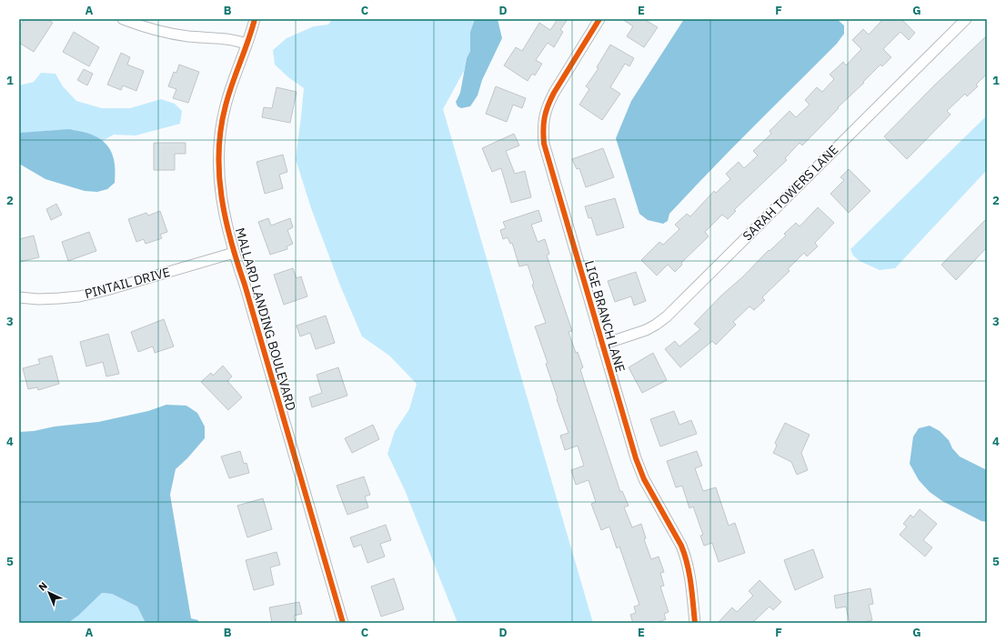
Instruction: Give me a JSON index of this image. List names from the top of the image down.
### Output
{
  "streets": {
    "street": [
      "SARAH TOWERS LANE",
      "PINTAIL DRIVE",
      "LIGE BRANCH LANE",
      "MALLARD LANDING BOULEVARD"
    ]
  },
  "crossings": [
    ["SARAH TOWERS LANE", "LIGE BRANCH LANE"],
    ["PINTAIL DRIVE", "MALLARD LANDING BOULEVARD"]
  ],
  "north": "top left",
  "grid": {
    "columns": [
      "A",
      "B",
      "C",
      "D",
      "E",
      "F",
      "G"
    ],
    "rows": [
      "1",
      "2",
      "3",
      "4",
      "5"
    ]
  }
}
